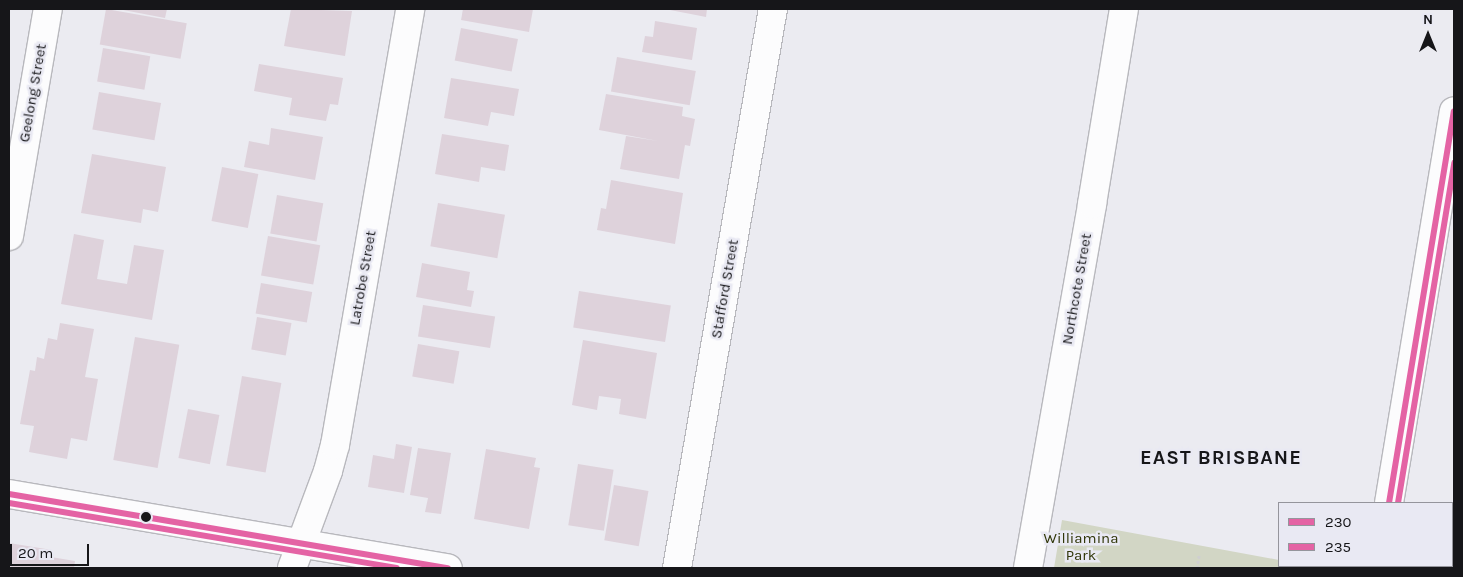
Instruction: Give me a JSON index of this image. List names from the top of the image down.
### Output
{
  "streets": {
    "street": [
      "Geelong Street",
      "Latrobe Street",
      "Stafford Street",
      "Northcote Street"
    ]
  },
  "districts": ["EAST BRISBANE"],
  "parks": ["Williamina Park"],
  "lines": ["transit line 230", "transit line 235"],
  "legend": ["230", "235"],
  "scale_bar": "20 m",
  "north": "top"
}
